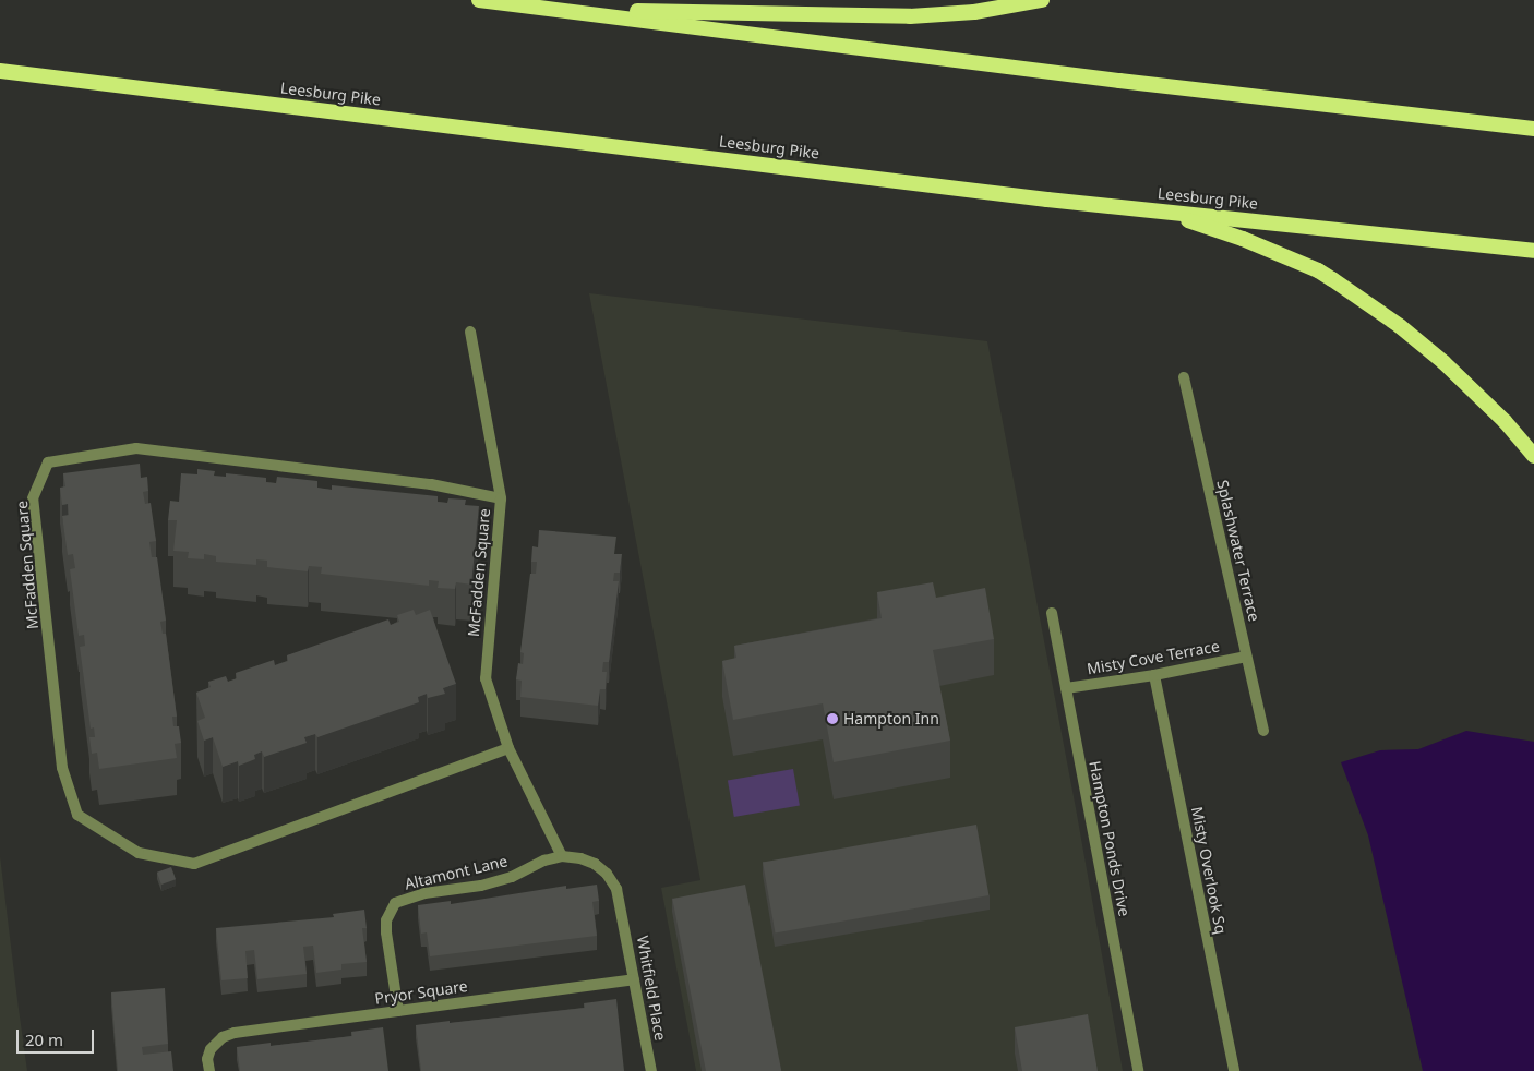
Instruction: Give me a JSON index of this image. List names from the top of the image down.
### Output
{
  "streets": {
    "highway": ["Leesburg Pike"],
    "street": [
      "Splashwater Terrace",
      "McFadden Square",
      "Misty Cove Terrace",
      "Hampton Ponds Drive",
      "Misty Overlook Sq",
      "Altamont Lane",
      "Whitfield Place",
      "Pryor Square"
    ]
  },
  "crossings": [
    ["Splashwater Terrace", "Misty Cove Terrace"],
    ["McFadden Square", "Altamont Lane"],
    ["Misty Cove Terrace", "Hampton Ponds Drive"],
    ["Misty Cove Terrace", "Misty Overlook Sq"],
    ["Altamont Lane", "Whitfield Place"],
    ["Altamont Lane", "Pryor Square"],
    ["Whitfield Place", "Pryor Square"]
  ],
  "places": ["Hampton Inn"],
  "scale_bar": "20 m"
}
